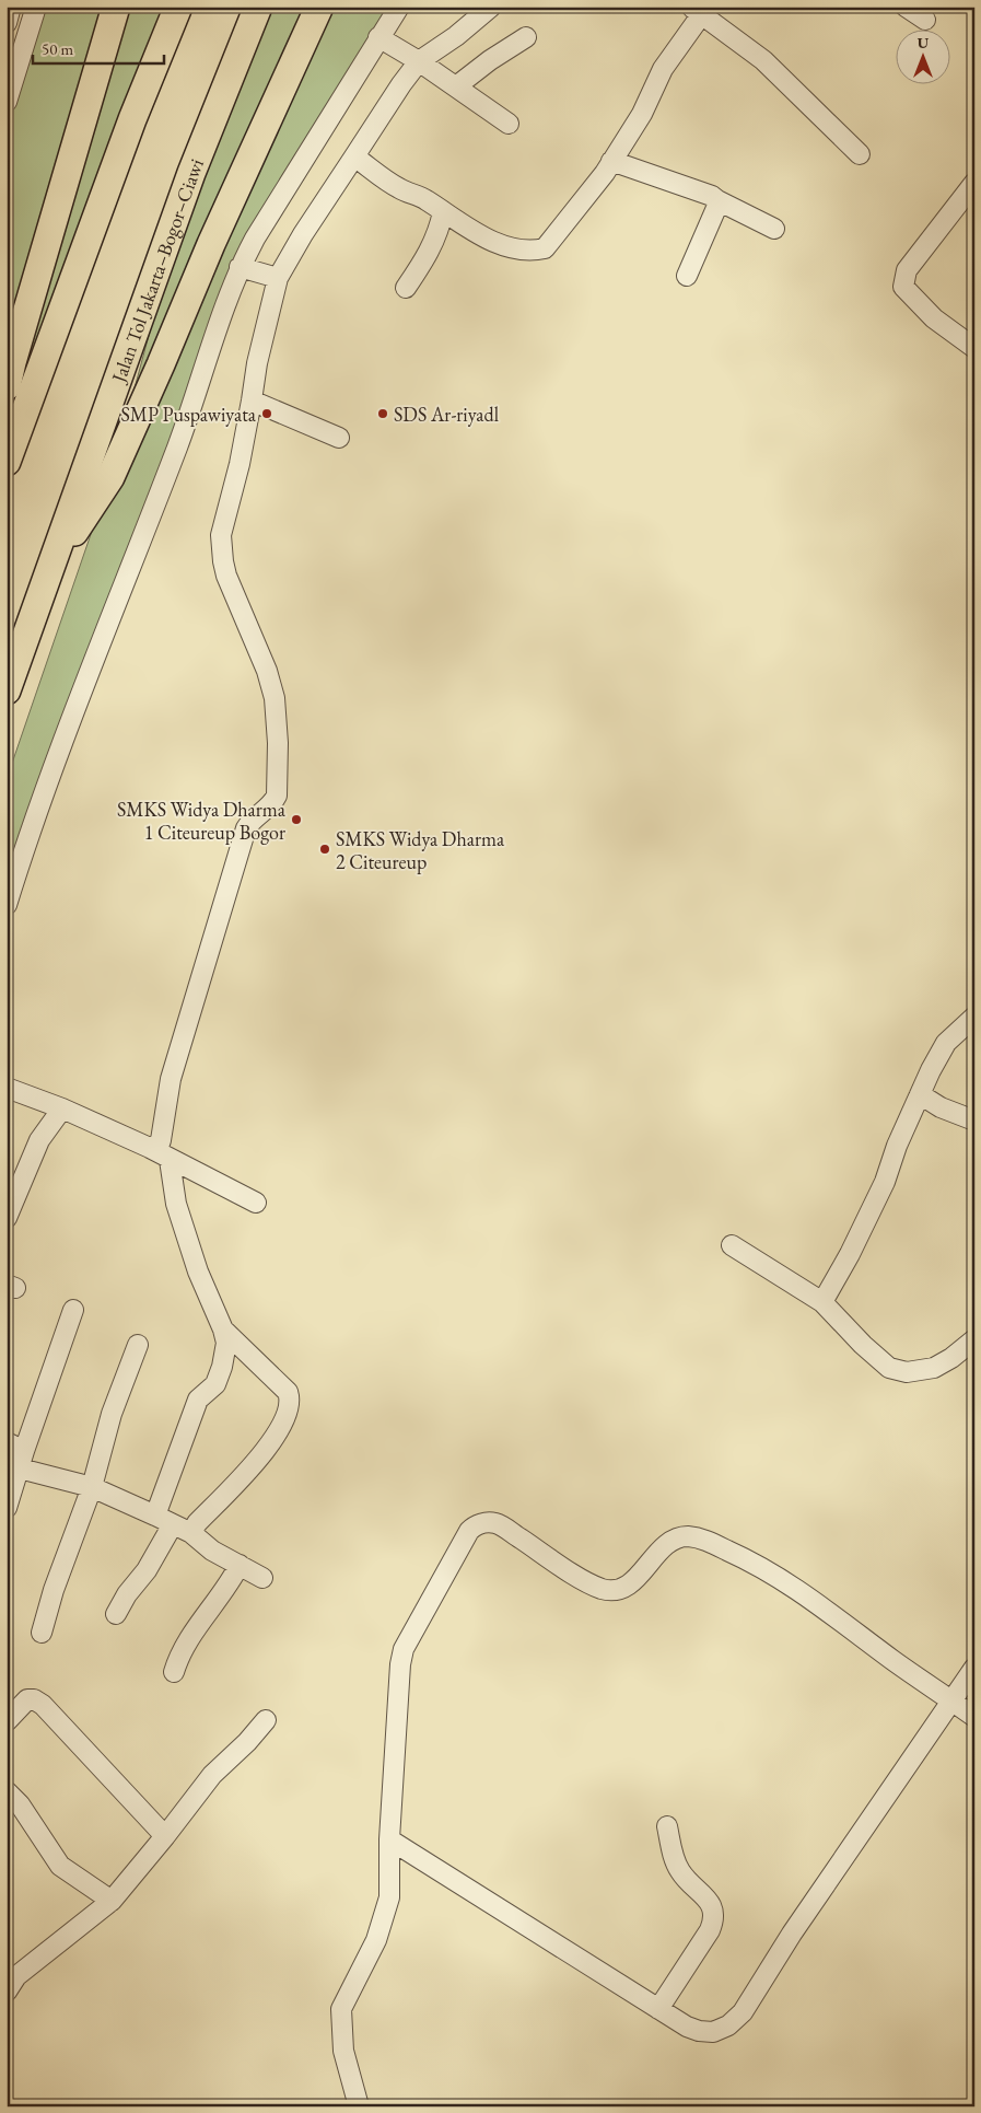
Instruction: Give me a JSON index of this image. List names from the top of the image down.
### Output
{
  "streets": {
    "highway": ["Jalan Tol Jakarta–Bogor–Ciawi"]
  },
  "places": [
    "SMP Puspawiyata",
    "SDS Ar-riyadl",
    "SMKS Widya Dharma 1 Citeureup Bogor",
    "SMKS Widya Dharma 2 Citeureup"
  ],
  "scale_bar": "50 m",
  "north": "top"
}
